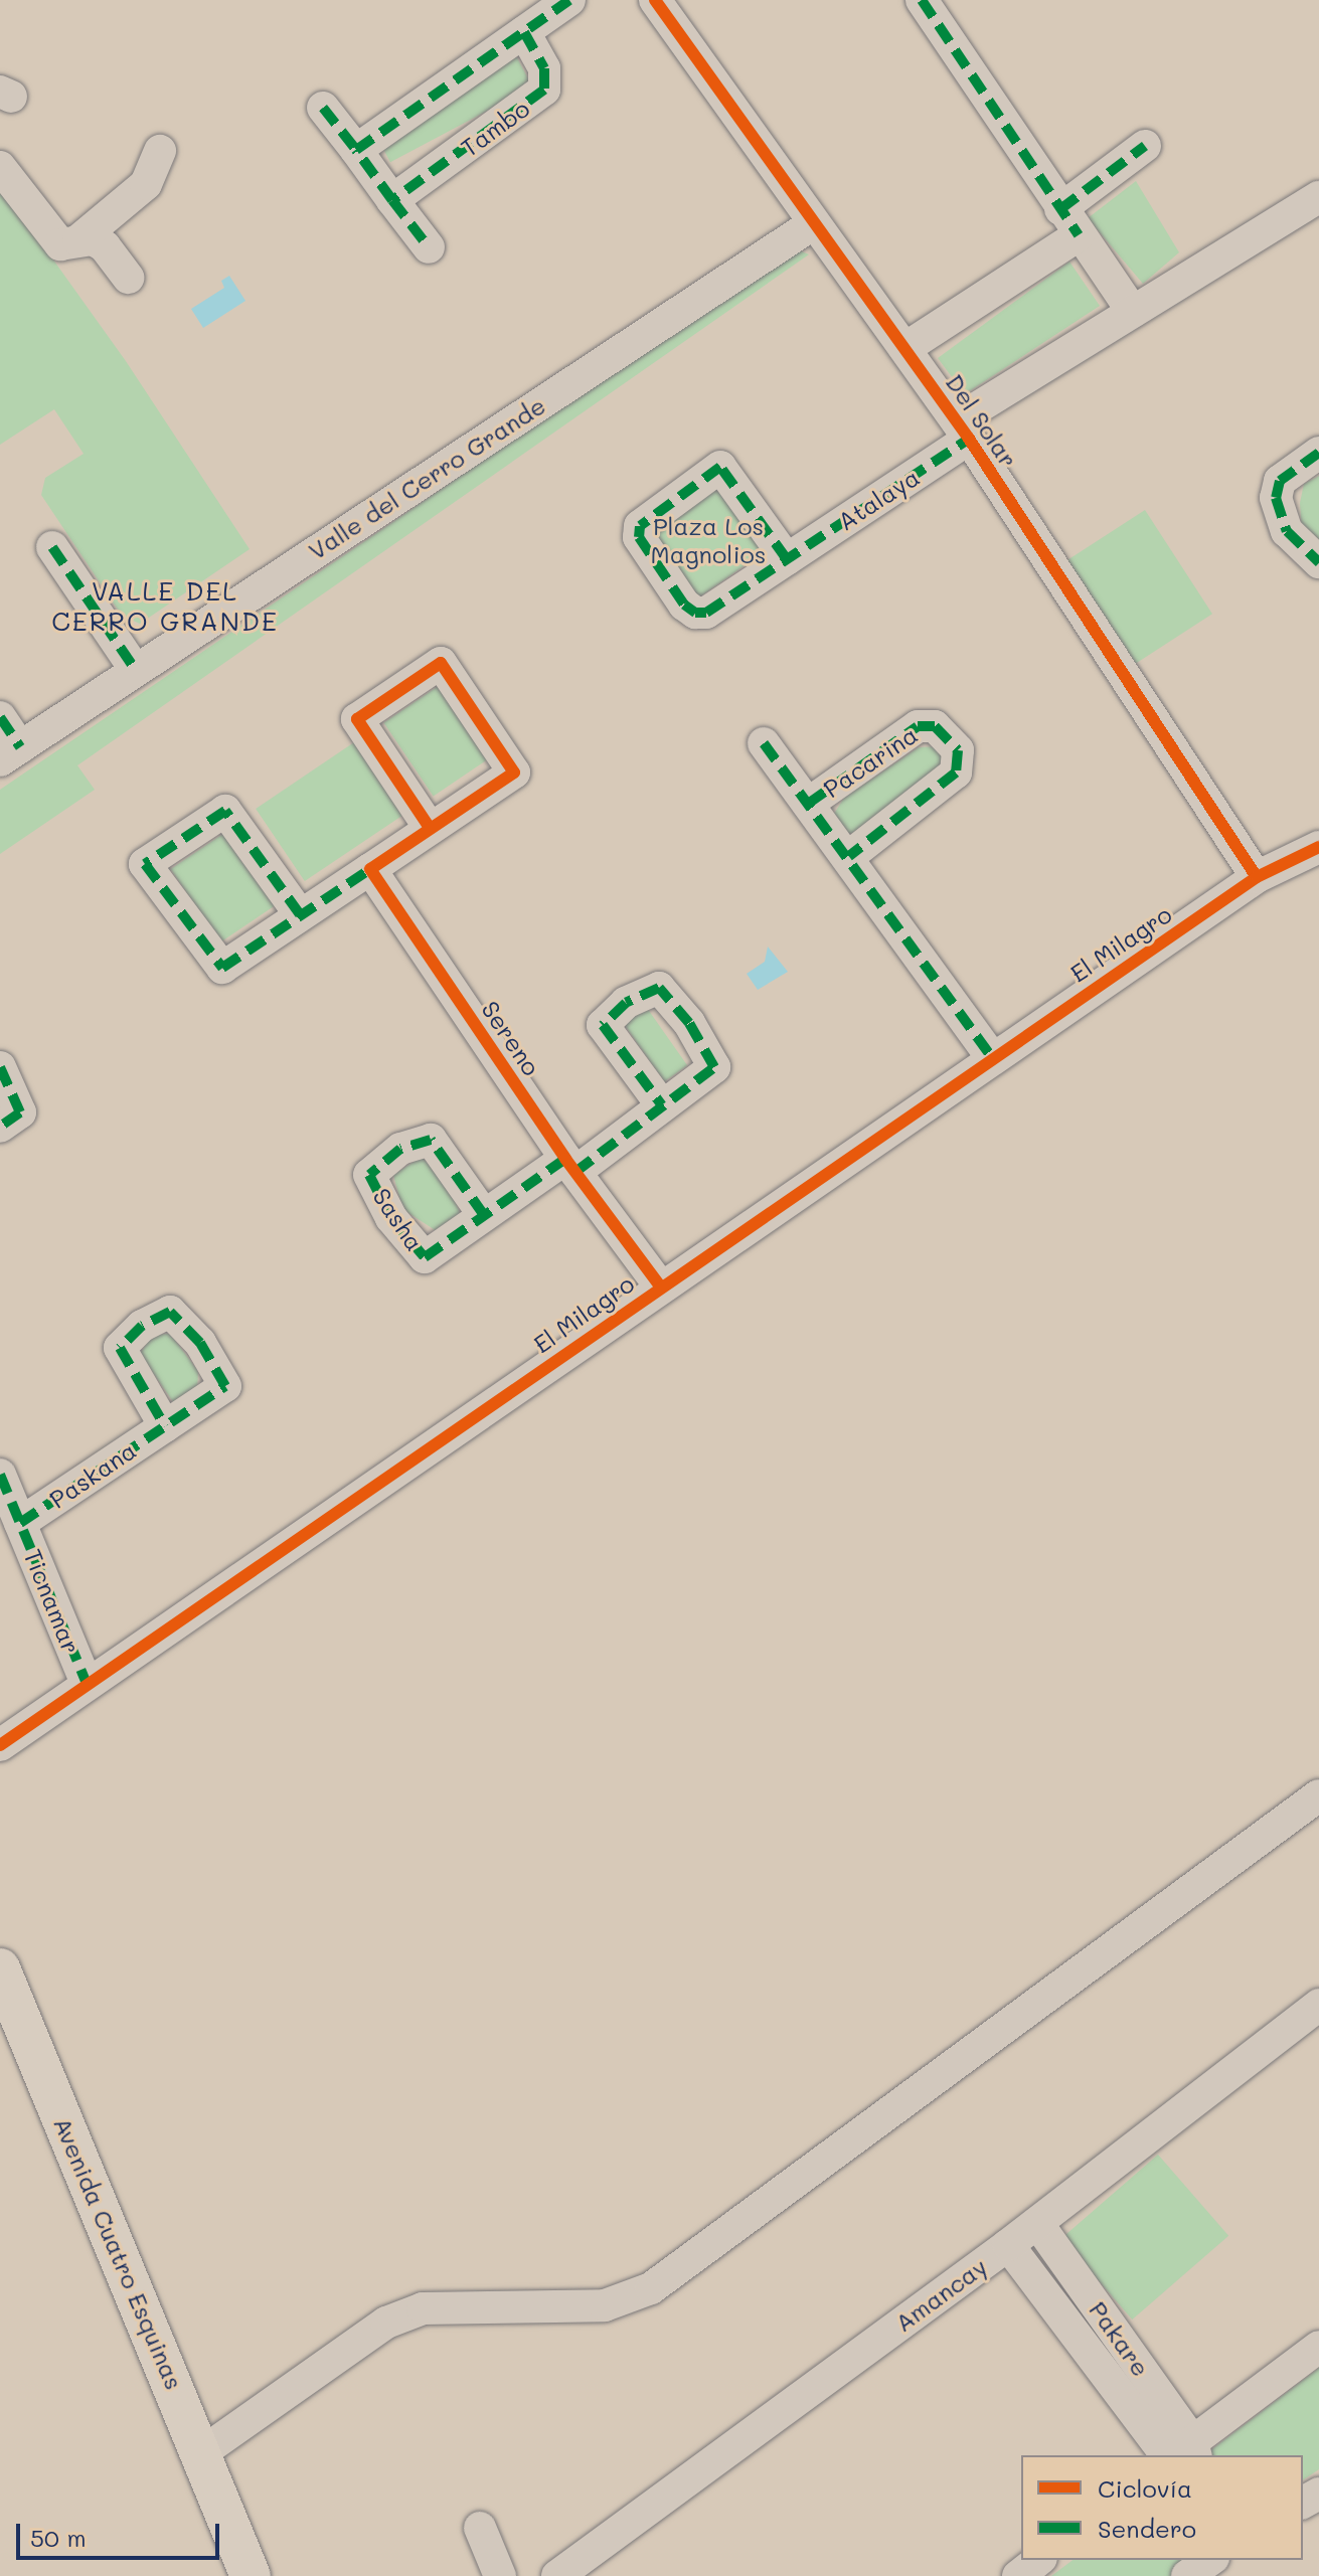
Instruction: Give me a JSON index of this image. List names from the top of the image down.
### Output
{
  "streets": {
    "main road": ["Avenida Cuatro Esquinas"],
    "street": [
      "Tambo",
      "Del Solar",
      "Valle del Cerro Grande",
      "Atalaya",
      "Pacarina",
      "El Milagro",
      "Sereno",
      "Paskana",
      "Ticnamar",
      "Amancay",
      "Pakare"
    ]
  },
  "crossings": [
    ["Del Solar", "Valle del Cerro Grande"],
    ["Del Solar", "Atalaya"],
    ["Del Solar", "El Milagro"],
    ["Pacarina", "El Milagro"],
    ["El Milagro", "Sereno"],
    ["El Milagro", "Ticnamar"],
    ["Paskana", "Ticnamar"],
    ["Amancay", "Pakare"]
  ],
  "districts": ["VALLE DEL CERRO GRANDE"],
  "parks": ["Plaza Los Magnolios"],
  "legend": ["Ciclovía", "Sendero"],
  "scale_bar": "50 m"
}
